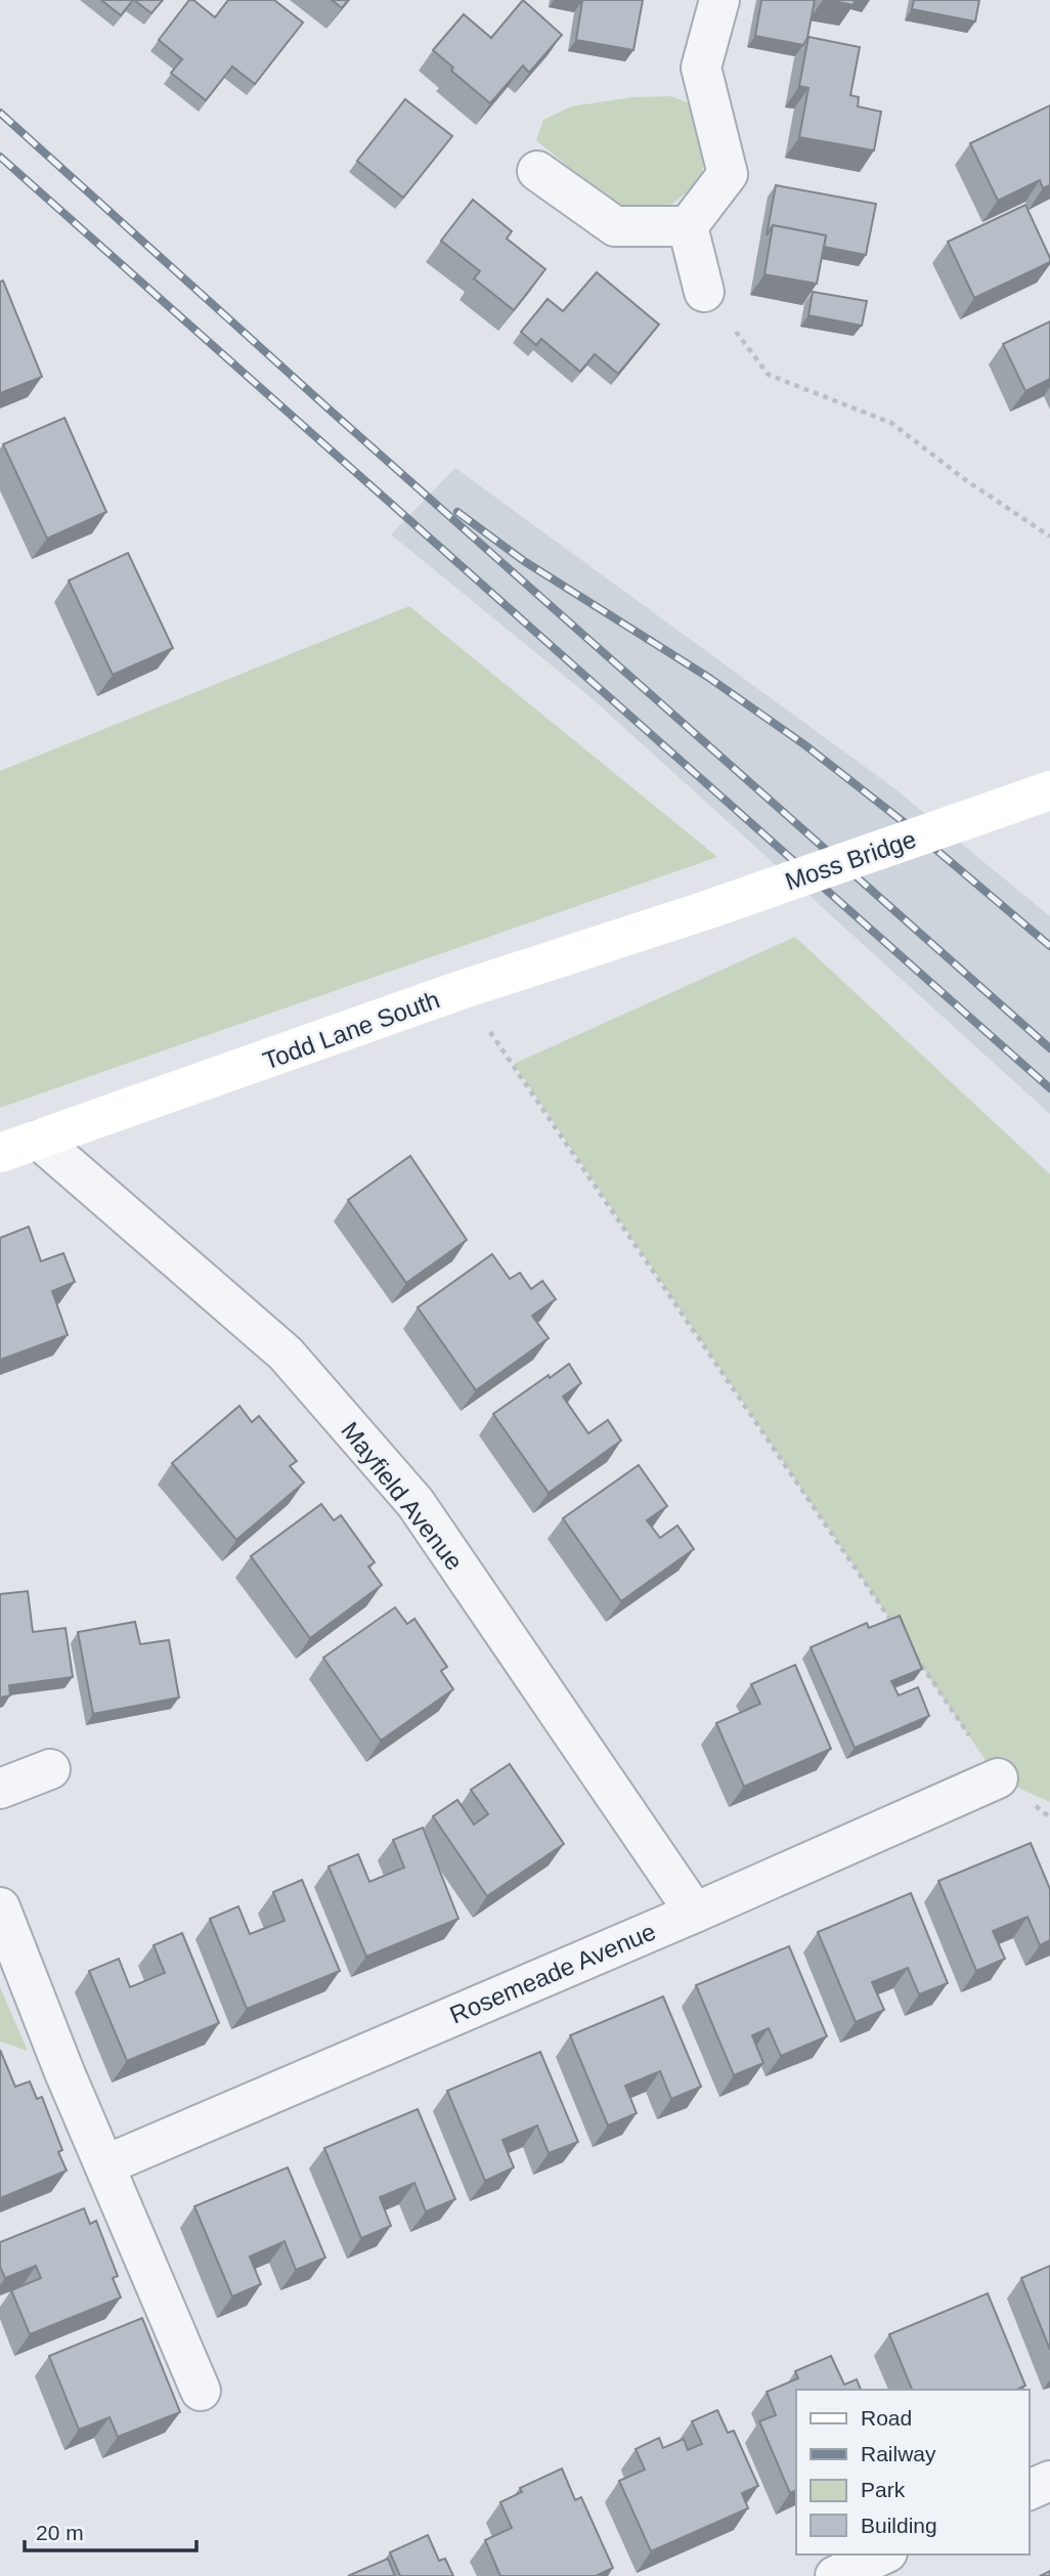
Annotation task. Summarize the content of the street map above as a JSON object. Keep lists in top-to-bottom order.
{
  "streets": {
    "street": [
      "Moss Bridge",
      "Todd Lane South",
      "Mayfield Avenue",
      "Rosemeade Avenue"
    ]
  },
  "crossings": [
    ["Moss Bridge", "Todd Lane South"],
    ["Todd Lane South", "Mayfield Avenue"],
    ["Mayfield Avenue", "Rosemeade Avenue"]
  ],
  "legend": [
    "Road",
    "Railway",
    "Park",
    "Building"
  ],
  "scale_bar": "20 m"
}
